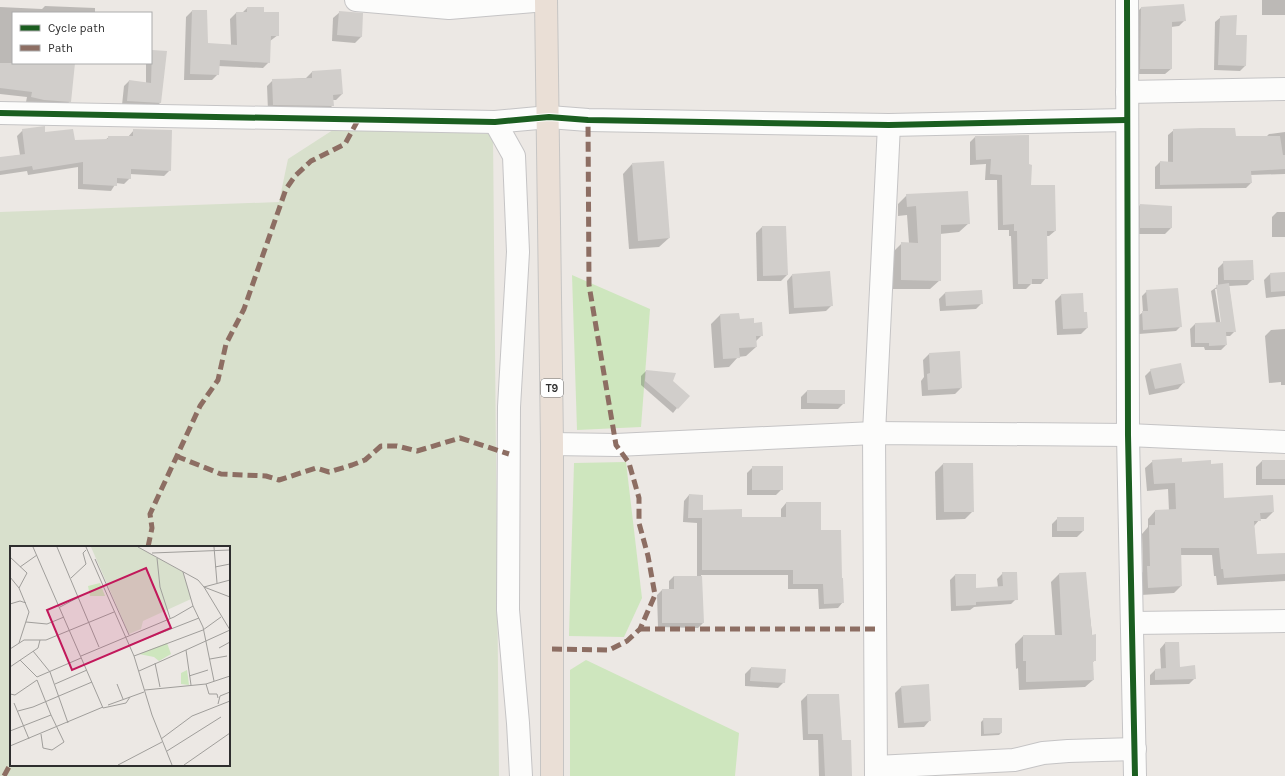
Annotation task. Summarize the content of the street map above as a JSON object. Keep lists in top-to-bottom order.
{
  "streets": {
    "highway": ["T9"]
  },
  "legend": ["Cycle path", "Path"]
}
